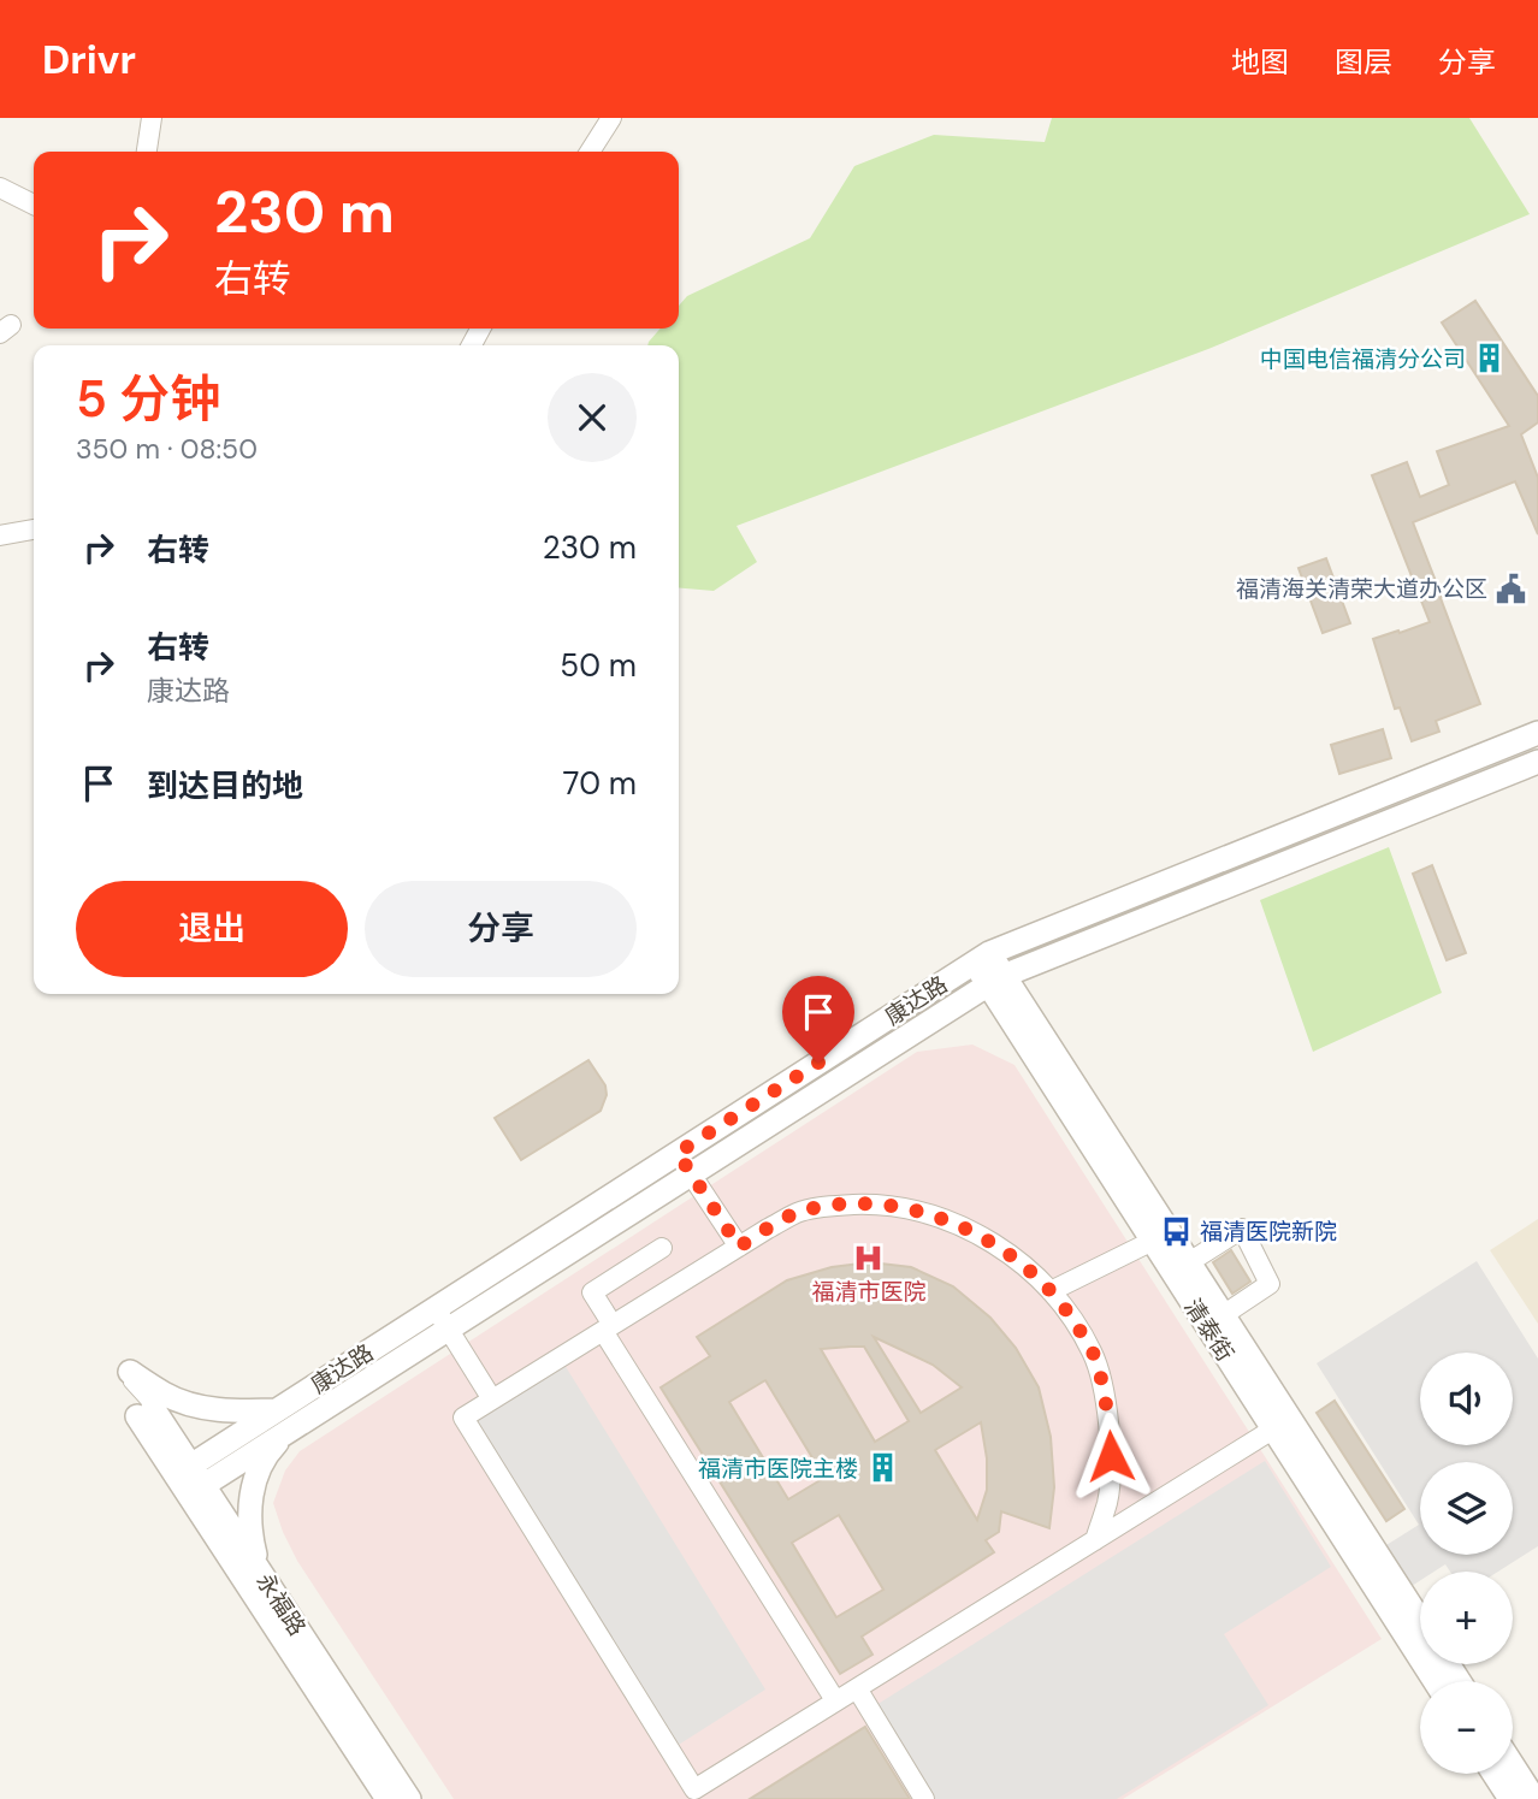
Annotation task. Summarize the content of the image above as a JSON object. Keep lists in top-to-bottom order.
{
  "streets": {
    "street": ["康达路", "清泰街", "永福路"]
  },
  "crossings": [
    ["康达路", "清泰街"],
    ["康达路", "永福路"]
  ],
  "places": {
    "building": ["中国电信福清分公司", "福清市医院主楼"],
    "public building": ["福清海关清荣大道办公区"],
    "bus stop": ["福清医院新院"],
    "hospital": ["福清市医院"]
  },
  "page": {
    "header": "Drivr",
    "nav": ["地图", "图层", "分享"],
    "turn": ["230 m", "右转"],
    "heading": ["5 分钟", "350 m · 08:50"],
    "list": [
      {
        "name": "右转",
        "value": "230 m"
      },
      {
        "name": "右转",
        "note": "康达路",
        "value": "50 m"
      },
      {
        "name": "到达目的地",
        "value": "70 m"
      }
    ],
    "buttons": ["退出", "分享"],
    "map_buttons": ["+", "−"]
  }
}
